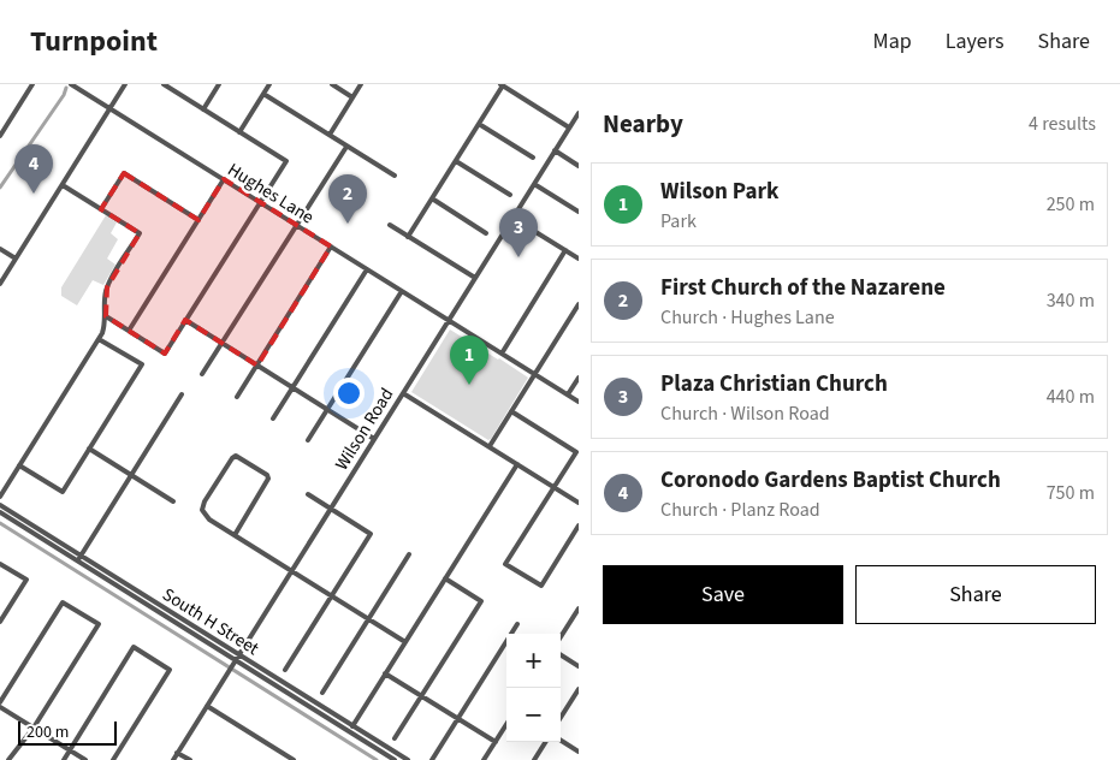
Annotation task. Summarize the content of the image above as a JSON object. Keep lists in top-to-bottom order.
{
  "streets": {
    "street": ["Hughes Lane", "Wilson Road", "South H Street"]
  },
  "crossings": [
    ["Hughes Lane", "Wilson Road"],
    ["Wilson Road", "South H Street"]
  ],
  "scale_bar": "200 m",
  "page": {
    "header": "Turnpoint",
    "nav": ["Map", "Layers", "Share"],
    "heading": ["Nearby", "4 results"],
    "pins": [
      "4",
      "2",
      "3",
      "1"
    ],
    "list": [
      {
        "mark": "1",
        "name": "Wilson Park",
        "note": "Park",
        "value": "250 m"
      },
      {
        "mark": "2",
        "name": "First Church of the Nazarene",
        "note": "Church · Hughes Lane",
        "value": "340 m"
      },
      {
        "mark": "3",
        "name": "Plaza Christian Church",
        "note": "Church · Wilson Road",
        "value": "440 m"
      },
      {
        "mark": "4",
        "name": "Coronodo Gardens Baptist Church",
        "note": "Church · Planz Road",
        "value": "750 m"
      }
    ],
    "buttons": ["Save", "Share"],
    "map_buttons": ["+", "−"],
    "scale": "200 m"
  }
}
